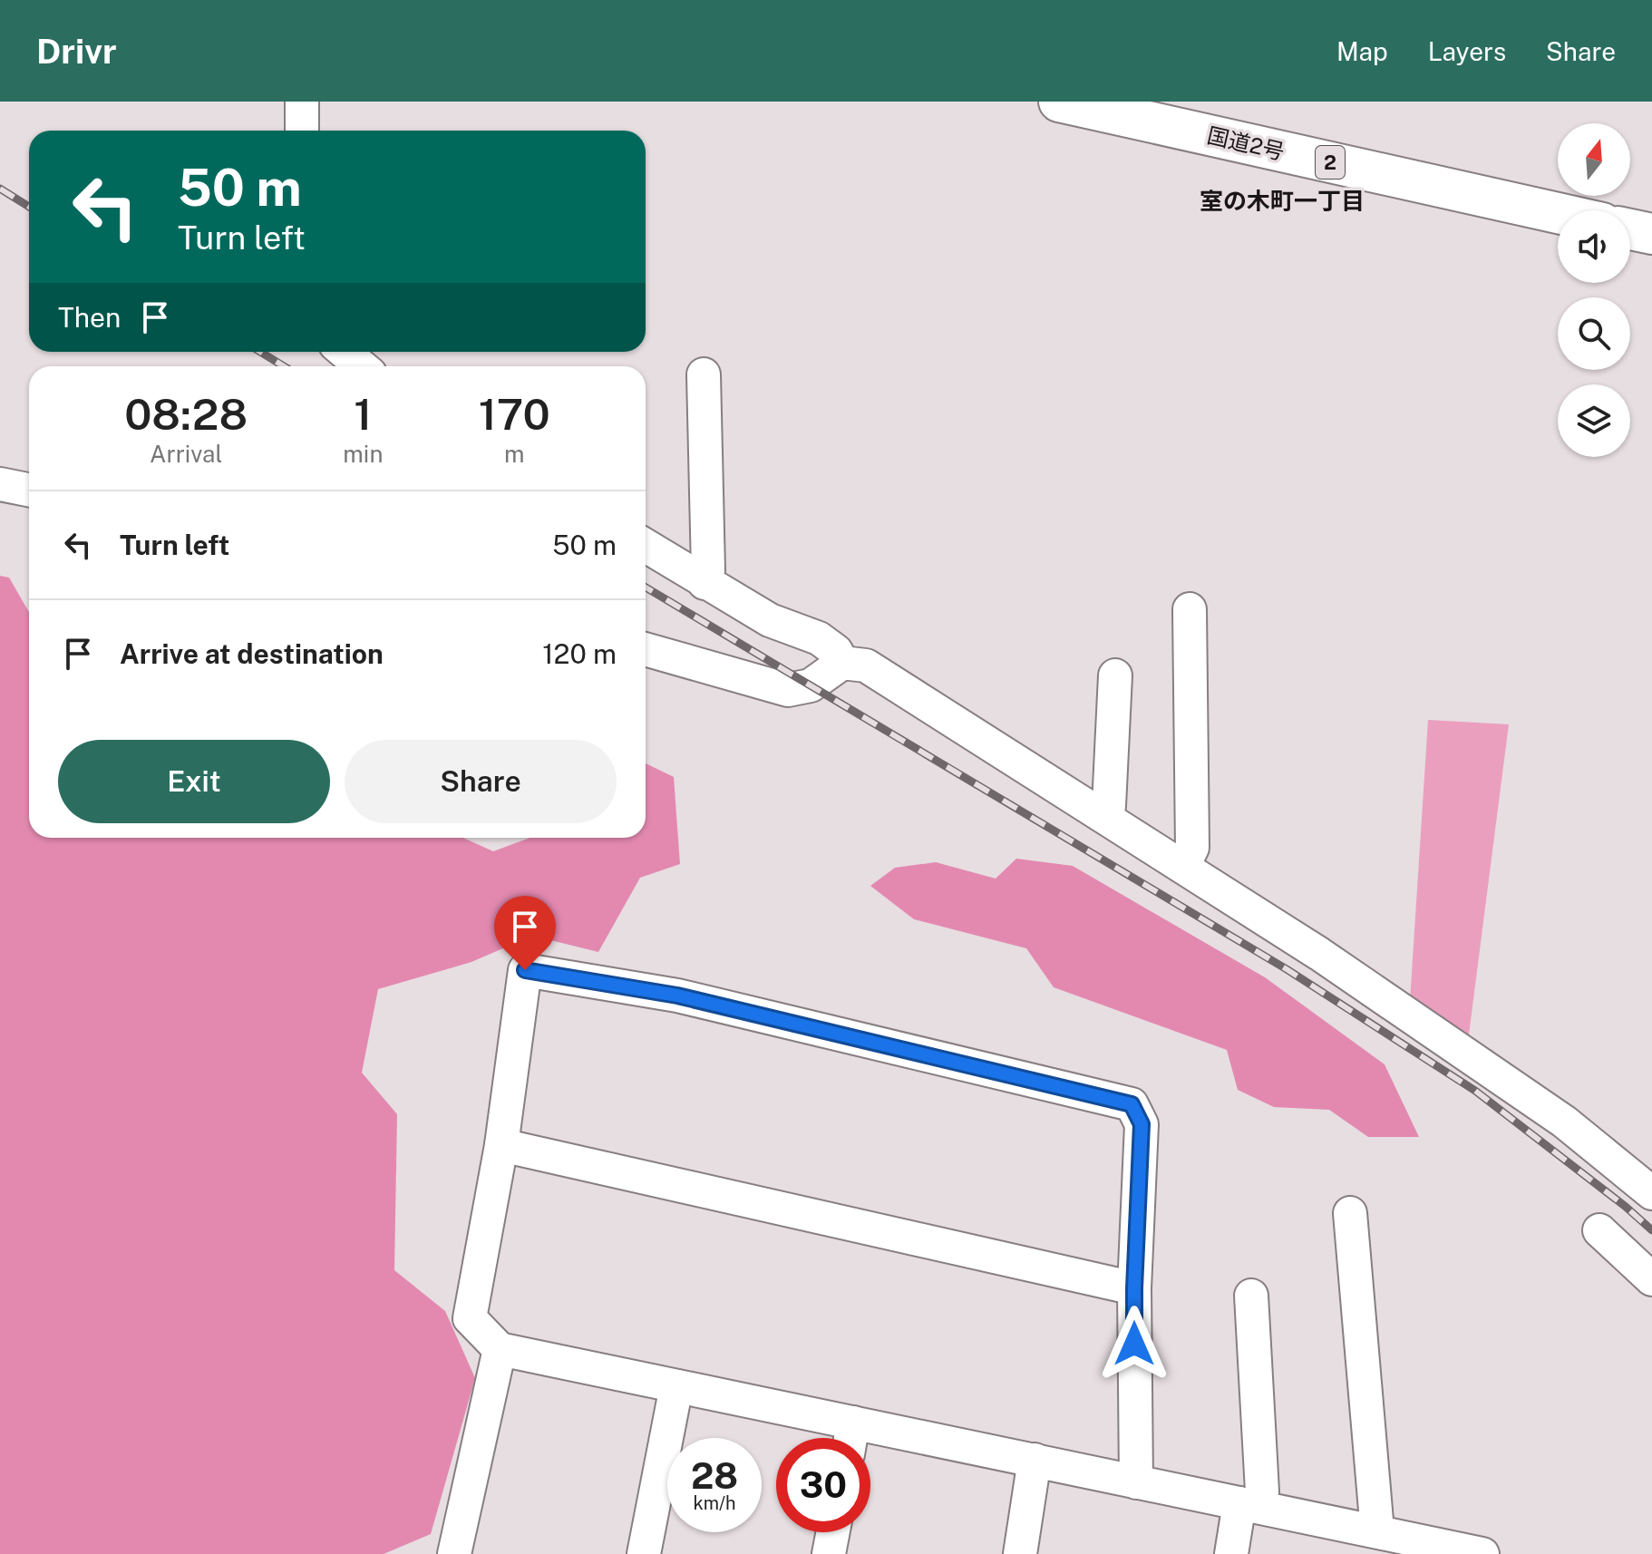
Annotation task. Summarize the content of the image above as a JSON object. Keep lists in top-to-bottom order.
{
  "streets": {
    "highway": ["国道2号", "2"]
  },
  "districts": ["室の木町一丁目"],
  "north": "top",
  "page": {
    "header": "Drivr",
    "nav": ["Map", "Layers", "Share"],
    "turn": ["50 m", "Turn left"],
    "then": "Then",
    "eta": [
      "08:28",
      "Arrival",
      "1",
      "min",
      "170",
      "m"
    ],
    "list": [
      {
        "name": "Turn left",
        "value": "50 m"
      },
      {
        "name": "Arrive at destination",
        "value": "120 m"
      }
    ],
    "buttons": ["Exit", "Share"],
    "speed": "28 km/h",
    "limit": "30"
  }
}
